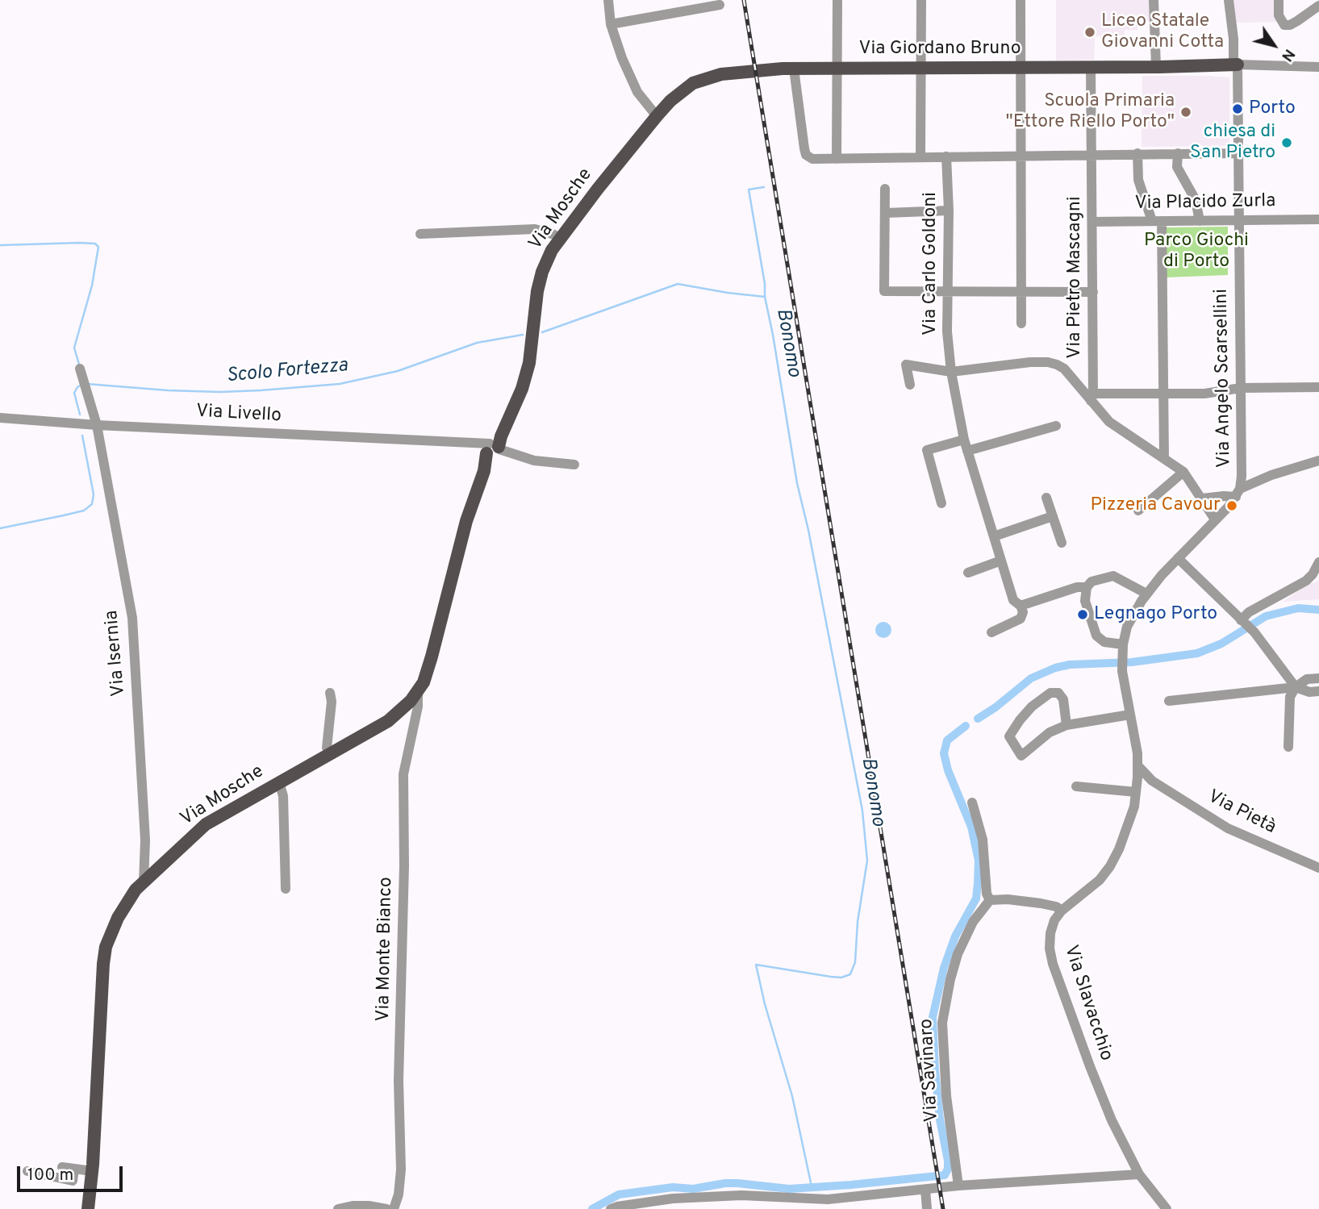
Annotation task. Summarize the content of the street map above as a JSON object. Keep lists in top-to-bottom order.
{
  "streets": {
    "main road": ["Via Giordano Bruno", "Via Mosche"],
    "street": [
      "Via Placido Zurla",
      "Via Carlo Goldoni",
      "Via Pietro Mascagni",
      "Via Angelo Scarsellini",
      "Via Livello",
      "Via Isernia",
      "Via Pietà",
      "Via Monte Bianco",
      "Via Slavacchio",
      "Via Savinaro"
    ]
  },
  "crossings": [
    ["Via Giordano Bruno", "Via Mosche"],
    ["Via Giordano Bruno", "Via Pietro Mascagni"],
    ["Via Giordano Bruno", "Via Angelo Scarsellini"],
    ["Via Placido Zurla", "Via Pietro Mascagni"],
    ["Via Placido Zurla", "Via Angelo Scarsellini"],
    ["Via Mosche", "Via Livello"],
    ["Via Mosche", "Via Isernia"],
    ["Via Mosche", "Via Monte Bianco"],
    ["Via Angelo Scarsellini", "Via Slavacchio"],
    ["Via Livello", "Via Isernia"],
    ["Via Pietà", "Via Slavacchio"]
  ],
  "water": ["Bonomo", "Scolo Fortezza"],
  "parks": ["Parco Giochi di Porto"],
  "places": [
    "Liceo Statale Giovanni Cotta",
    "Porto",
    "Scuola Primaria \"Ettore Riello Porto\"",
    "chiesa di San Pietro",
    "Pizzeria Cavour",
    "Legnago Porto"
  ],
  "scale_bar": "100 m",
  "north": "bottom right"
}
